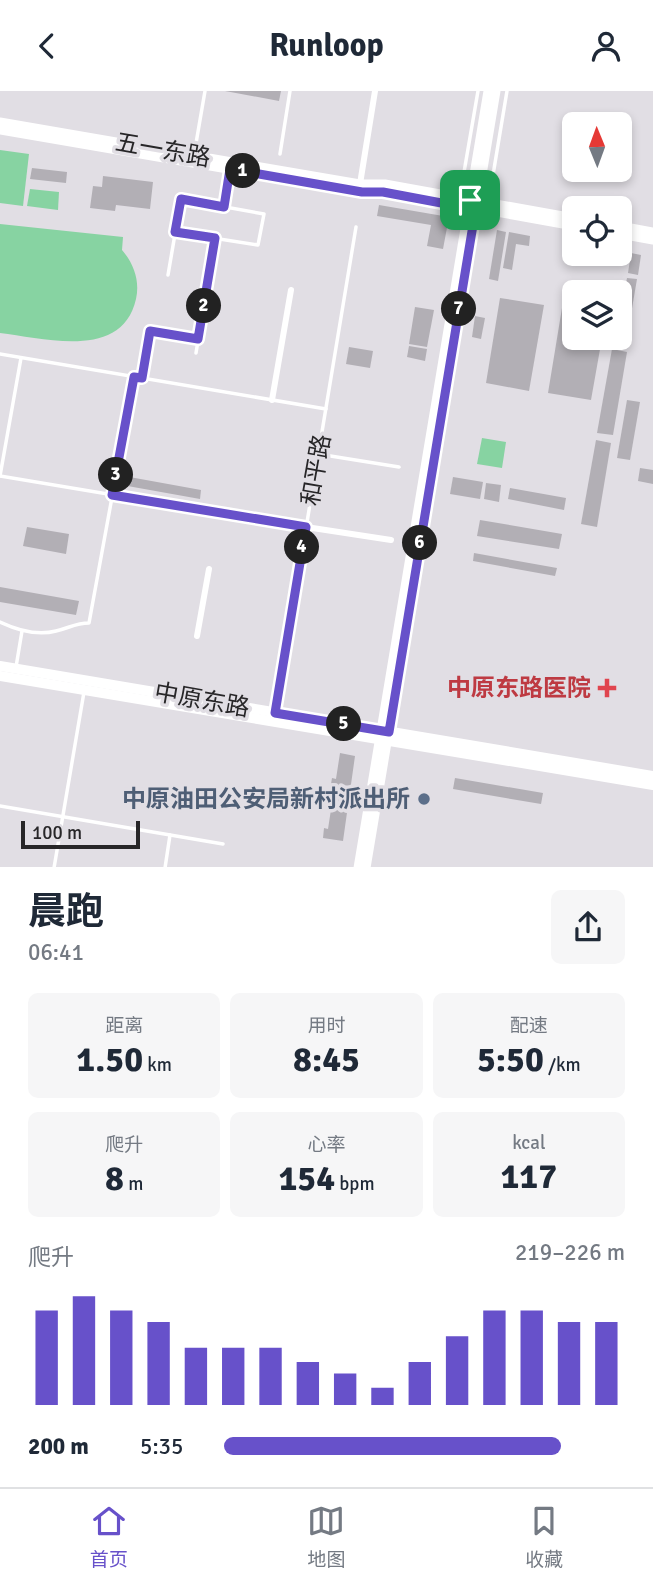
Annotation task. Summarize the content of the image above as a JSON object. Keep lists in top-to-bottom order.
{
  "streets": {
    "main road": ["中原东路"],
    "street": ["五一东路"],
    "lane": ["和平路"]
  },
  "crossings": [
    ["和平路", "中原东路"]
  ],
  "places": {
    "health": ["中原东路医院"],
    "other": ["中原油田公安局新村派出所"]
  },
  "scale_bar": "100 m",
  "north": "top",
  "page": {
    "header": "Runloop",
    "pins": [
      "1",
      "2",
      "7",
      "3",
      "6",
      "4",
      "5"
    ],
    "scale": "100 m",
    "heading": ["晨跑", "06:41"],
    "stats": [
      ["距离", "1.50 km"],
      ["用时", "8:45"],
      ["配速", "5:50 /km"],
      ["爬升", "8 m"],
      ["心率", "154 bpm"],
      ["kcal", "117"]
    ],
    "chart": ["爬升", "219–226 m"],
    "list": [
      {
        "name": "200 m",
        "note": "5:35"
      }
    ],
    "tabs": ["首页", "地图", "收藏"]
  }
}
